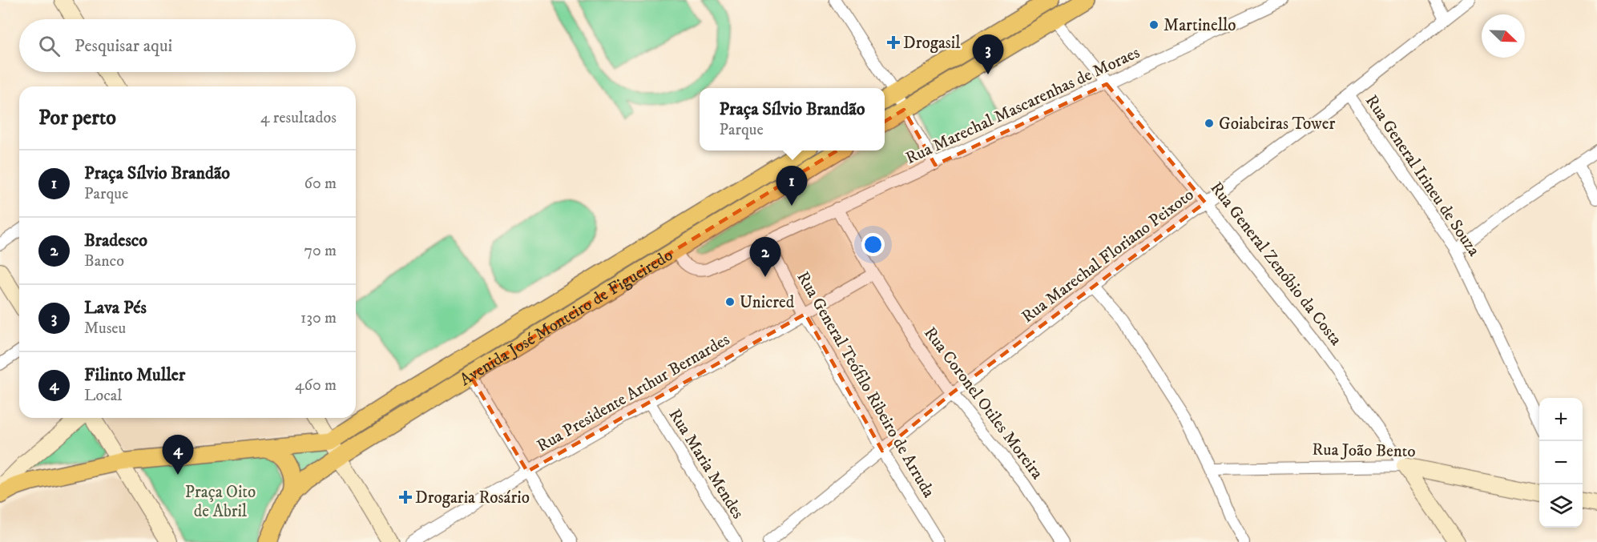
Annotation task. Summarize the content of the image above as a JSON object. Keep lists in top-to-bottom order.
{
  "streets": {
    "main road": ["Avenida José Monteiro de Figueiredo"],
    "street": [
      "Rua Marechal Mascarenhas de Moraes",
      "Rua General Irineu de Souza",
      "Rua Marechal Floriano Peixoto",
      "Rua General Zenóbio da Costa",
      "Rua General Teófilo Ribeiro de Arruda",
      "Rua Presidente Arthur Bernardes",
      "Rua Coronel Otiles Moreira",
      "Rua João Bento",
      "Rua Maria Mendes"
    ]
  },
  "crossings": [
    ["Rua Marechal Mascarenhas de Moraes", "Rua General Zenóbio da Costa"],
    ["Rua Marechal Mascarenhas de Moraes", "Avenida José Monteiro de Figueiredo"],
    ["Rua Marechal Mascarenhas de Moraes", "Rua General Teófilo Ribeiro de Arruda"],
    ["Rua Marechal Mascarenhas de Moraes", "Rua Coronel Otiles Moreira"],
    ["Rua General Irineu de Souza", "Rua Marechal Floriano Peixoto"],
    ["Rua Marechal Floriano Peixoto", "Rua General Zenóbio da Costa"],
    ["Rua Marechal Floriano Peixoto", "Rua General Teófilo Ribeiro de Arruda"],
    ["Rua Marechal Floriano Peixoto", "Rua Coronel Otiles Moreira"],
    ["Rua General Zenóbio da Costa", "Rua João Bento"],
    ["Rua General Teófilo Ribeiro de Arruda", "Rua Presidente Arthur Bernardes"],
    ["Rua Presidente Arthur Bernardes", "Rua Coronel Otiles Moreira"],
    ["Rua Presidente Arthur Bernardes", "Rua Maria Mendes"]
  ],
  "parks": ["Praça Oito de Abril"],
  "places": {
    "other": ["Martinello", "Goiabeiras Tower", "Unicred"],
    "health": ["Drogasil", "Drogaria Rosário"]
  },
  "north": "bottom right",
  "page": {
    "search": "Pesquisar aqui",
    "pins": [
      "3",
      "1",
      "2",
      "4"
    ],
    "heading": ["Por perto", "4 resultados"],
    "popup": ["Praça Sílvio Brandão", "Parque"],
    "list": [
      {
        "mark": "1",
        "name": "Praça Sílvio Brandão",
        "note": "Parque",
        "value": "60 m"
      },
      {
        "mark": "2",
        "name": "Bradesco",
        "note": "Banco",
        "value": "70 m"
      },
      {
        "mark": "3",
        "name": "Lava Pés",
        "note": "Museu",
        "value": "130 m"
      },
      {
        "mark": "4",
        "name": "Filinto Muller",
        "note": "Local",
        "value": "460 m"
      }
    ],
    "map_buttons": ["+", "−"]
  }
}
